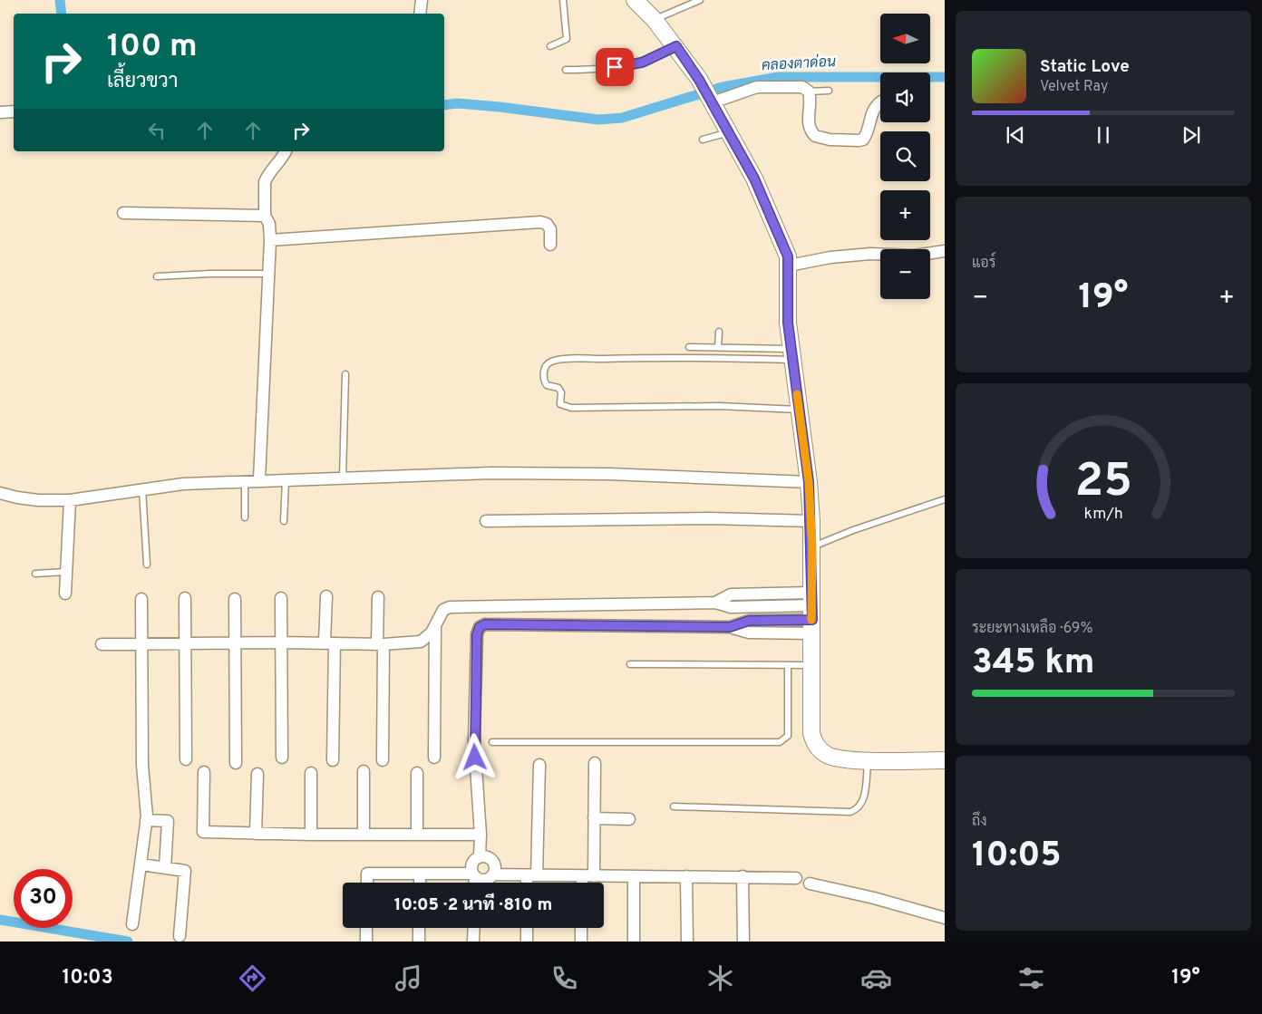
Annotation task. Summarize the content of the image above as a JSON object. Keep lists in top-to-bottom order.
{
  "water": ["คลองตาด่อน"],
  "north": "left",
  "page": {
    "map_buttons": ["+", "−"],
    "turn": ["100 m", "เลี้ยวขวา"],
    "song": ["Static Love", "Velvet Ray"],
    "tile": [
      "แอร์",
      ["ระยะทางเหลือ · 69%", "345 km"],
      ["ถึง", "10:05"]
    ],
    "heat": ["−", "19°", "+"],
    "limit": "30",
    "trip": "10:05 · 2 นาที · 810 m",
    "tabs": ["10:03", "19°"],
    "gauge": ["25", "km/h"]
  }
}
